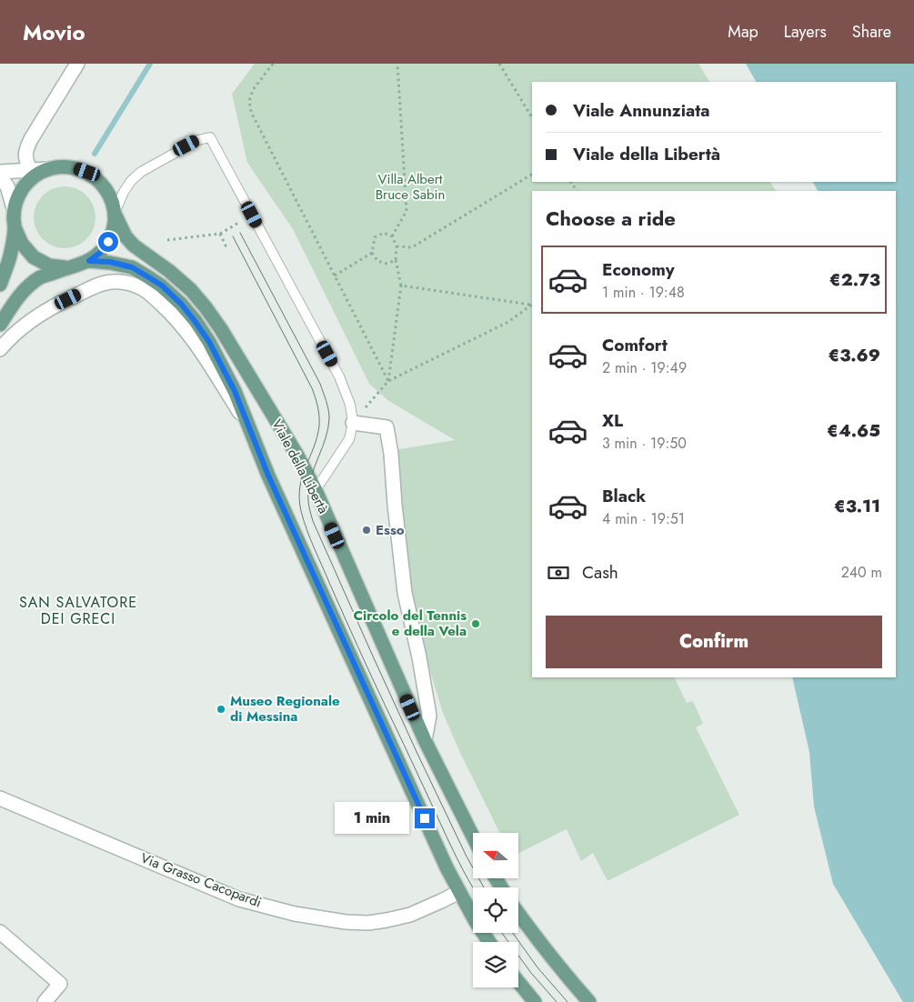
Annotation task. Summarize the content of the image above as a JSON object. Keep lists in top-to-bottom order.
{
  "streets": {
    "main road": ["Viale della Libertà"],
    "street": ["Via Grasso Cacopardi"]
  },
  "crossings": [
    ["Viale della Libertà", "Via Grasso Cacopardi"]
  ],
  "districts": ["SAN SALVATORE DEI GRECI"],
  "parks": ["Villa Albert Bruce Sabin"],
  "places": ["Esso", "Circolo del Tennis e della Vela", "Museo Regionale di Messina"],
  "north": "left",
  "page": {
    "header": "Movio",
    "nav": ["Map", "Layers", "Share"],
    "banner": ["Viale Annunziata", "Viale della Libertà"],
    "heading": "Choose a ride",
    "list": [
      {
        "name": "Economy",
        "note": "1 min · 19:48",
        "value": "€2.73"
      },
      {
        "name": "Comfort",
        "note": "2 min · 19:49",
        "value": "€3.69"
      },
      {
        "name": "XL",
        "note": "3 min · 19:50",
        "value": "€4.65"
      },
      {
        "name": "Black",
        "note": "4 min · 19:51",
        "value": "€3.11"
      }
    ],
    "pay": ["Cash", "240 m"],
    "buttons": "Confirm",
    "bubble": "1 min"
  }
}
